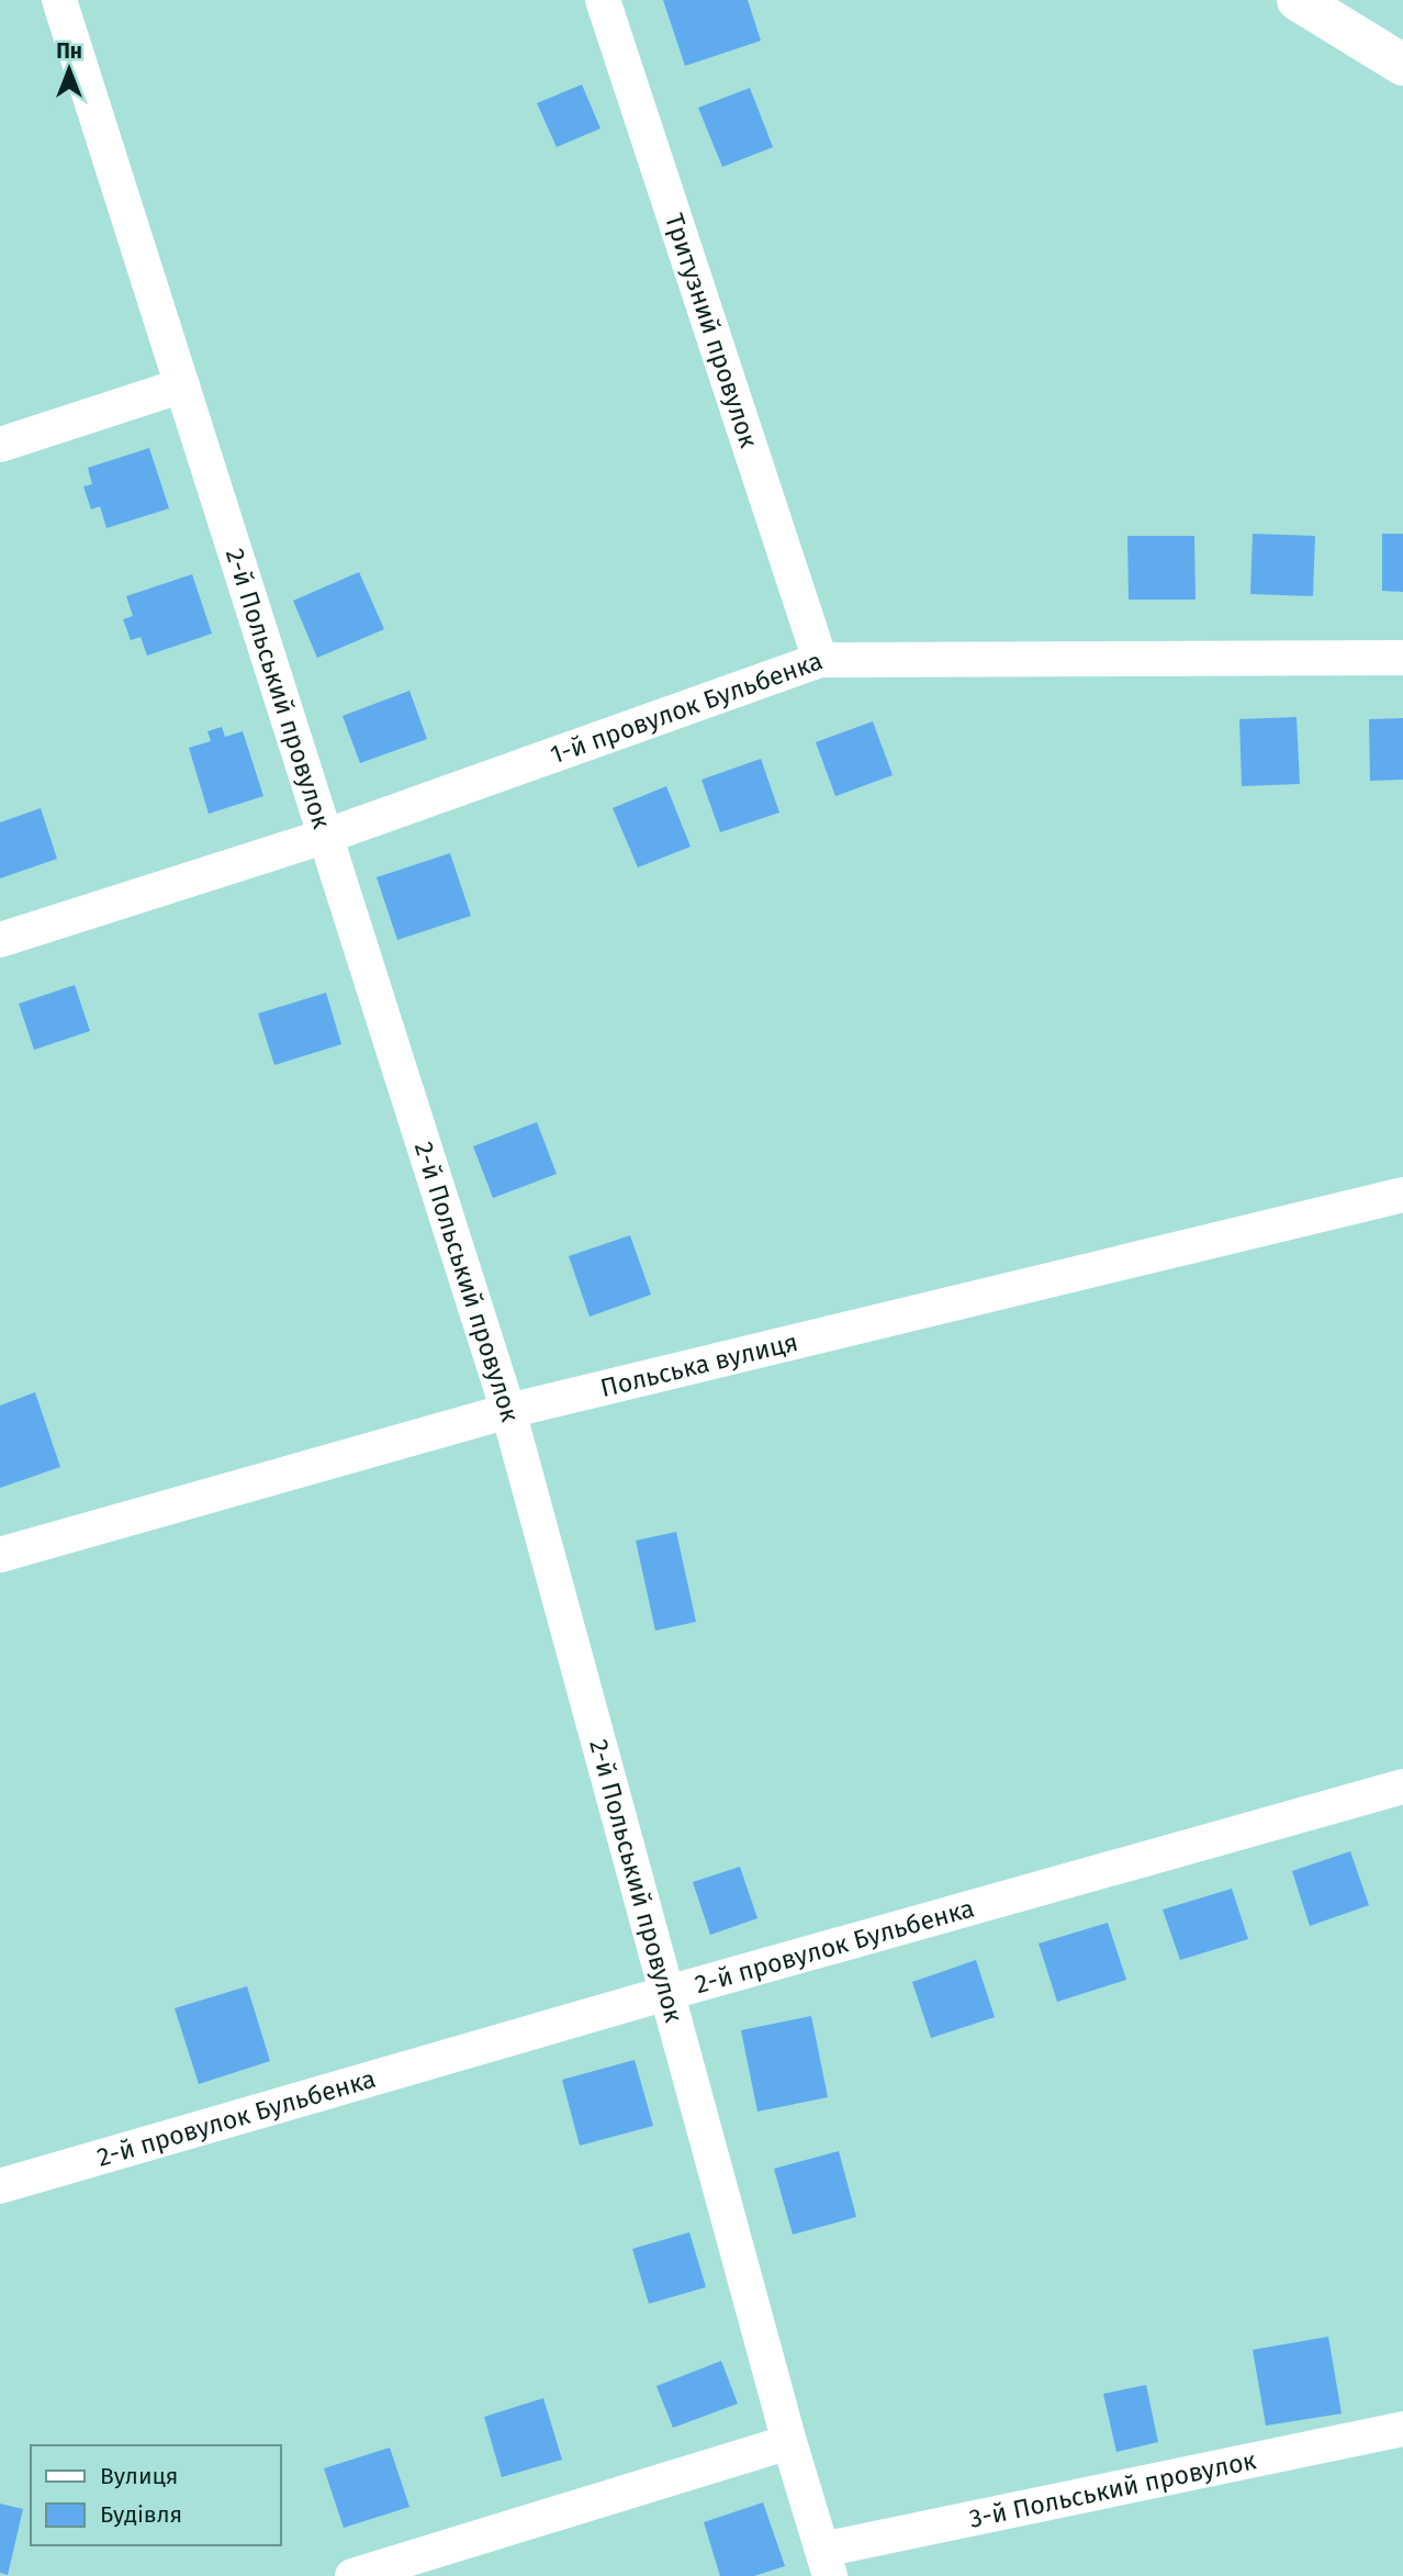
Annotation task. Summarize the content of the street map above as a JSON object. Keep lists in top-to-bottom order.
{
  "streets": {
    "street": [
      "Тритузний провулок",
      "2-й Польський провулок",
      "1-й провулок Бульбенка",
      "Польська вулиця",
      "2-й провулок Бульбенка",
      "3-й Польський провулок"
    ]
  },
  "crossings": [
    ["Тритузний провулок", "1-й провулок Бульбенка"],
    ["2-й Польський провулок", "1-й провулок Бульбенка"],
    ["2-й Польський провулок", "Польська вулиця"],
    ["2-й Польський провулок", "2-й провулок Бульбенка"],
    ["2-й Польський провулок", "3-й Польський провулок"]
  ],
  "legend": ["Вулиця", "Будівля"],
  "north": "top"
}
